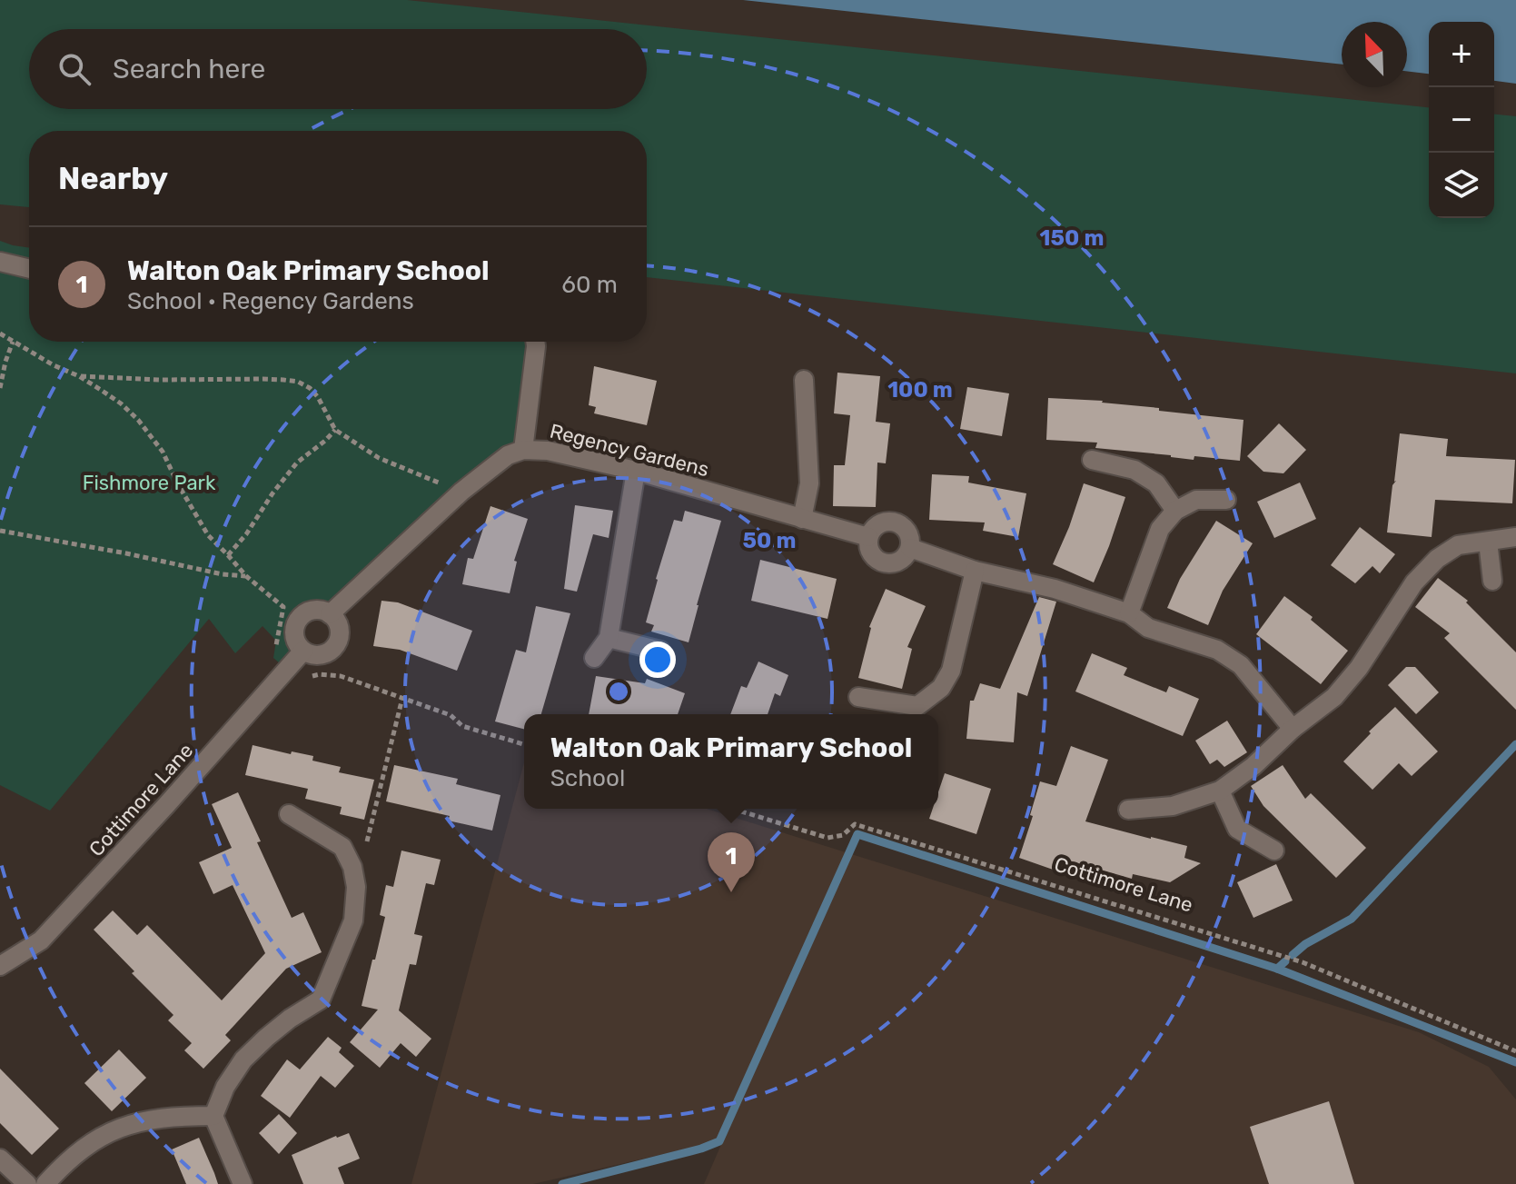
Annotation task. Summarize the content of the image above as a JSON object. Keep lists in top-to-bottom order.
{
  "streets": {
    "street": ["Regency Gardens", "Cottimore Lane"]
  },
  "crossings": [
    ["Regency Gardens", "Cottimore Lane"]
  ],
  "parks": ["Fishmore Park"],
  "north": "top left",
  "page": {
    "map_buttons": ["+", "−"],
    "search": "Search here",
    "heading": "Nearby",
    "list": [
      {
        "mark": "1",
        "name": "Walton Oak Primary School",
        "note": "School · Regency Gardens",
        "value": "60 m"
      }
    ],
    "popup": ["Walton Oak Primary School", "School"],
    "pins": "1"
  },
  "rings": ["150 m", "100 m", "50 m"]
}
